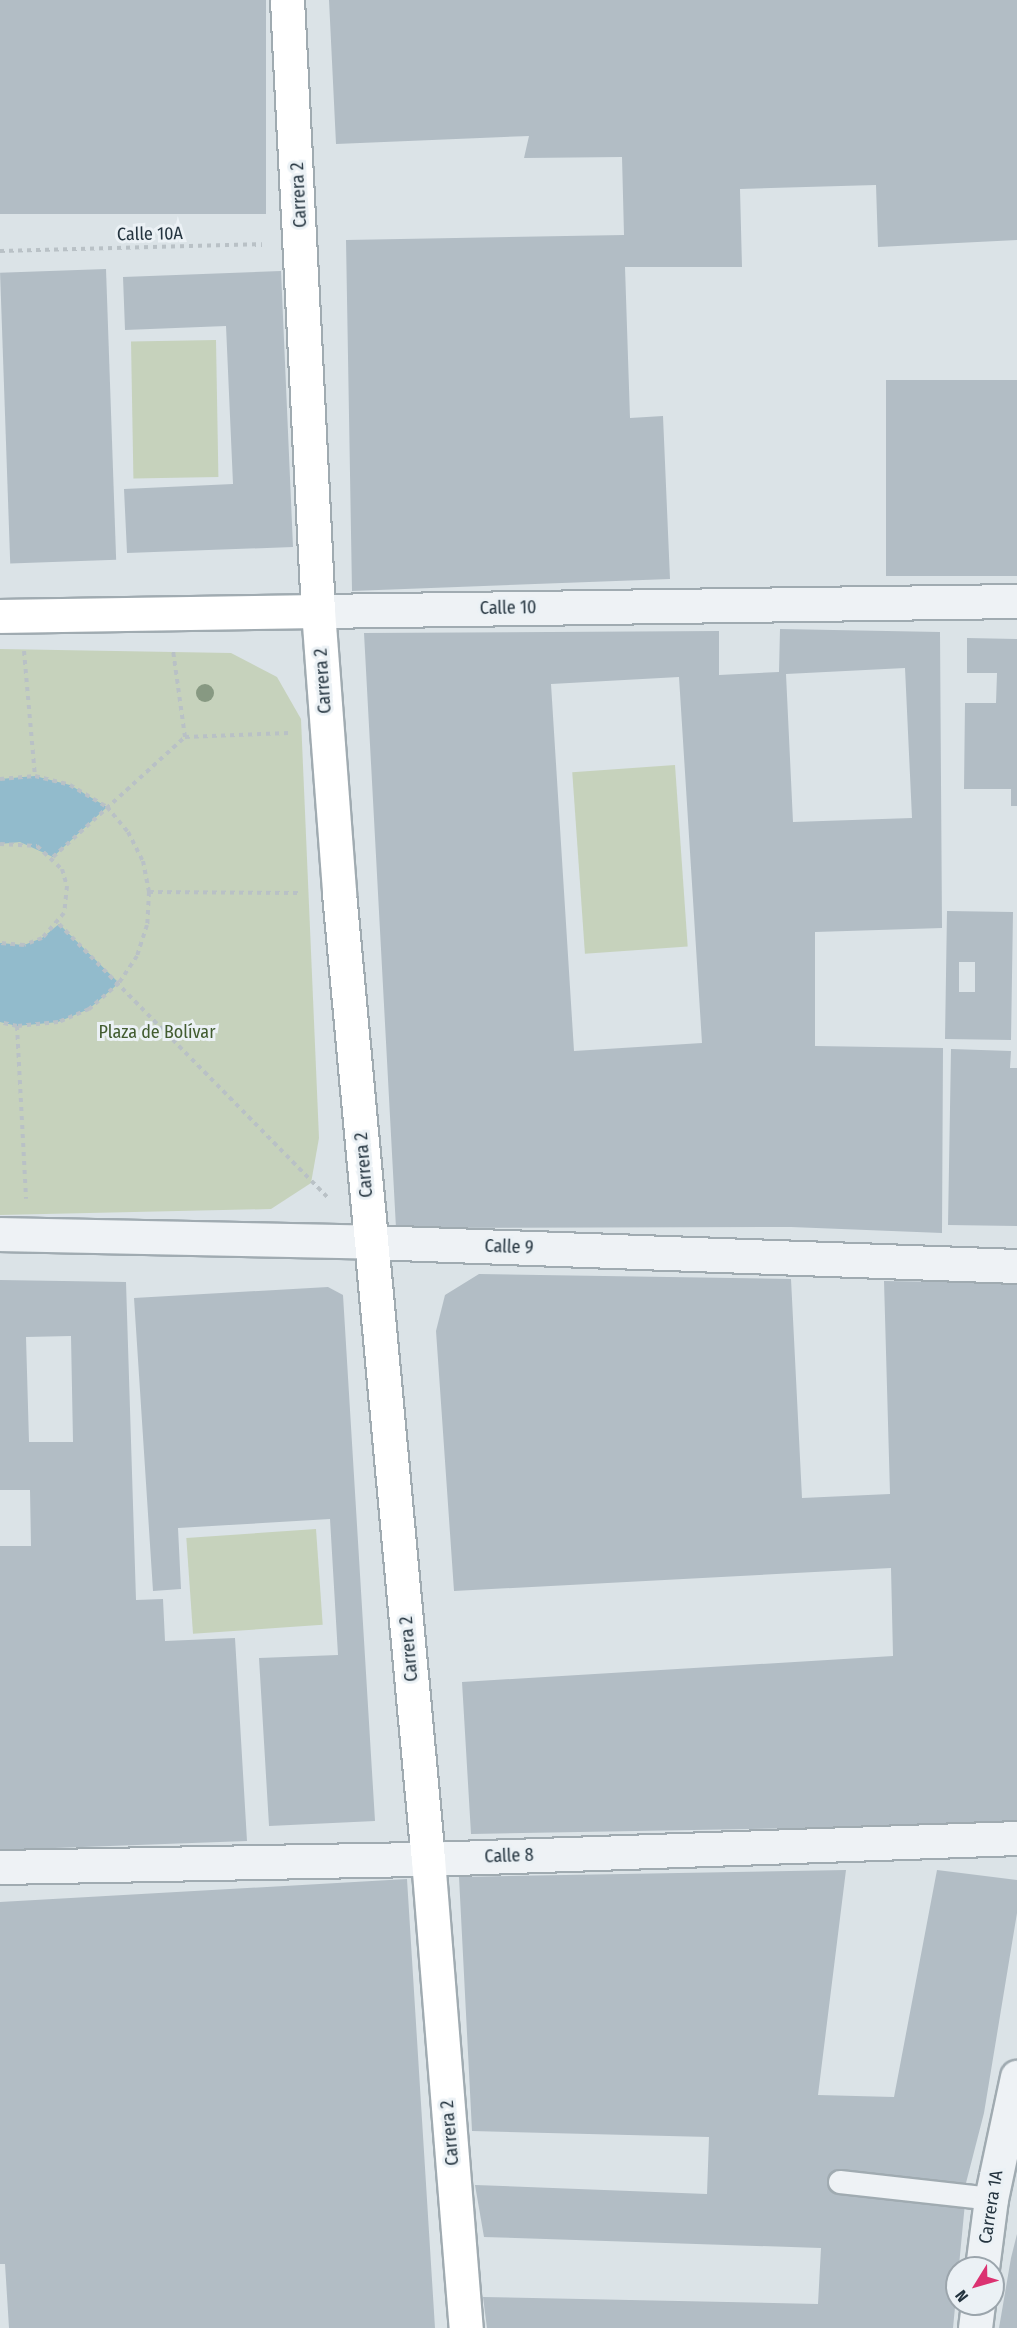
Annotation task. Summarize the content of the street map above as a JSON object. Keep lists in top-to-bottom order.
{
  "streets": {
    "main road": ["Carrera 2", "Calle 10"],
    "street": ["Calle 9", "Calle 8", "Carrera 1A"],
    "path": ["Calle 10A"]
  },
  "crossings": [
    ["Carrera 2", "Calle 10A"],
    ["Carrera 2", "Calle 10"],
    ["Carrera 2", "Calle 9"],
    ["Carrera 2", "Calle 8"]
  ],
  "parks": ["Plaza de Bolívar"],
  "north": "bottom left"
}
